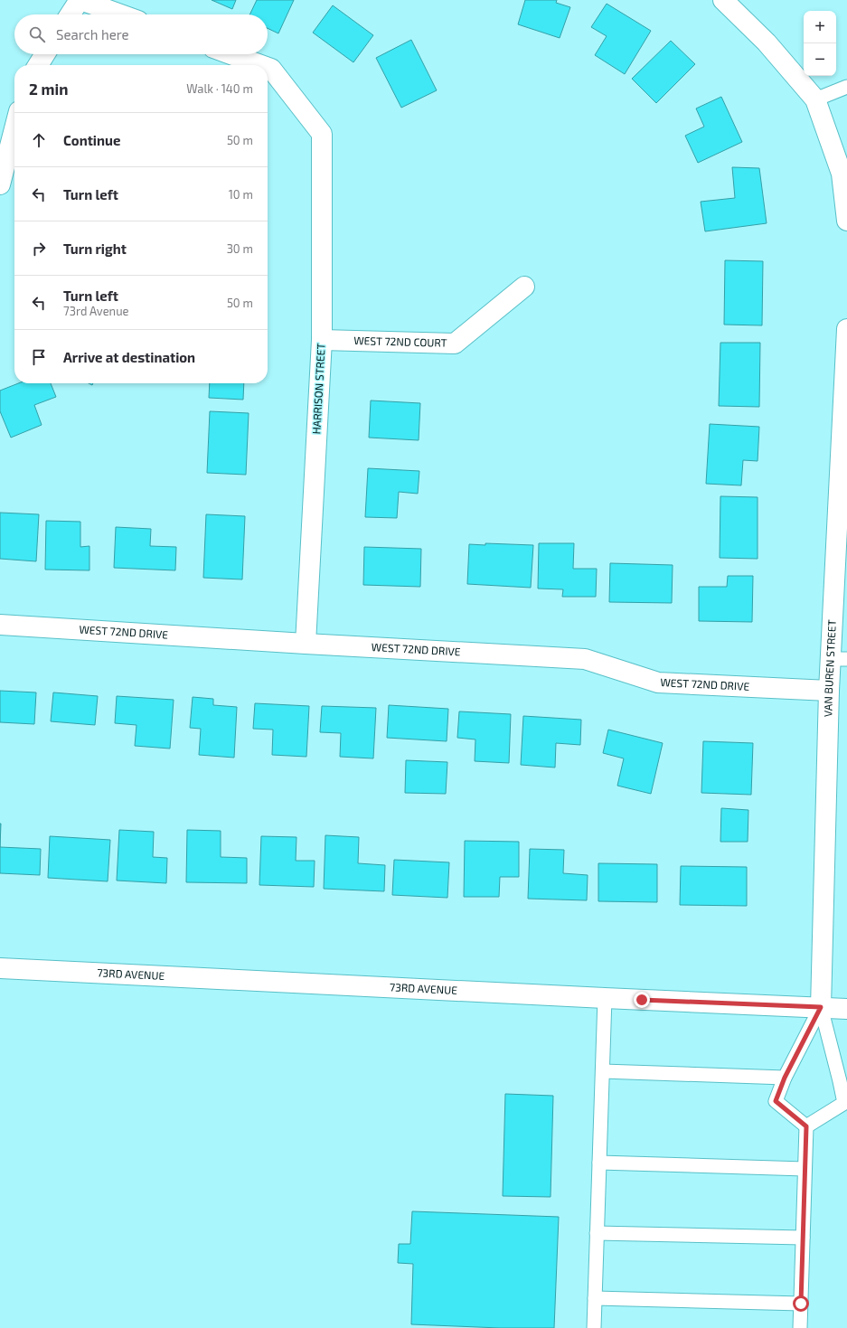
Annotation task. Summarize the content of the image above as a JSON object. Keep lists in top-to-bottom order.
{
  "streets": {
    "street": [
      "WEST 72ND COURT",
      "HARRISON STREET",
      "WEST 72ND DRIVE",
      "VAN BUREN STREET",
      "73RD AVENUE"
    ]
  },
  "crossings": [
    ["WEST 72ND COURT", "HARRISON STREET"],
    ["HARRISON STREET", "WEST 72ND DRIVE"],
    ["WEST 72ND DRIVE", "VAN BUREN STREET"],
    ["VAN BUREN STREET", "73RD AVENUE"]
  ],
  "page": {
    "map_buttons": ["+", "−"],
    "search": "Search here",
    "heading": ["2 min", "Walk · 140 m"],
    "list": [
      ["Continue", "50 m"],
      ["Turn left", "10 m"],
      ["Turn right", "30 m"],
      ["Turn left", "73rd Avenue", "50 m"],
      "Arrive at destination"
    ]
  }
}
